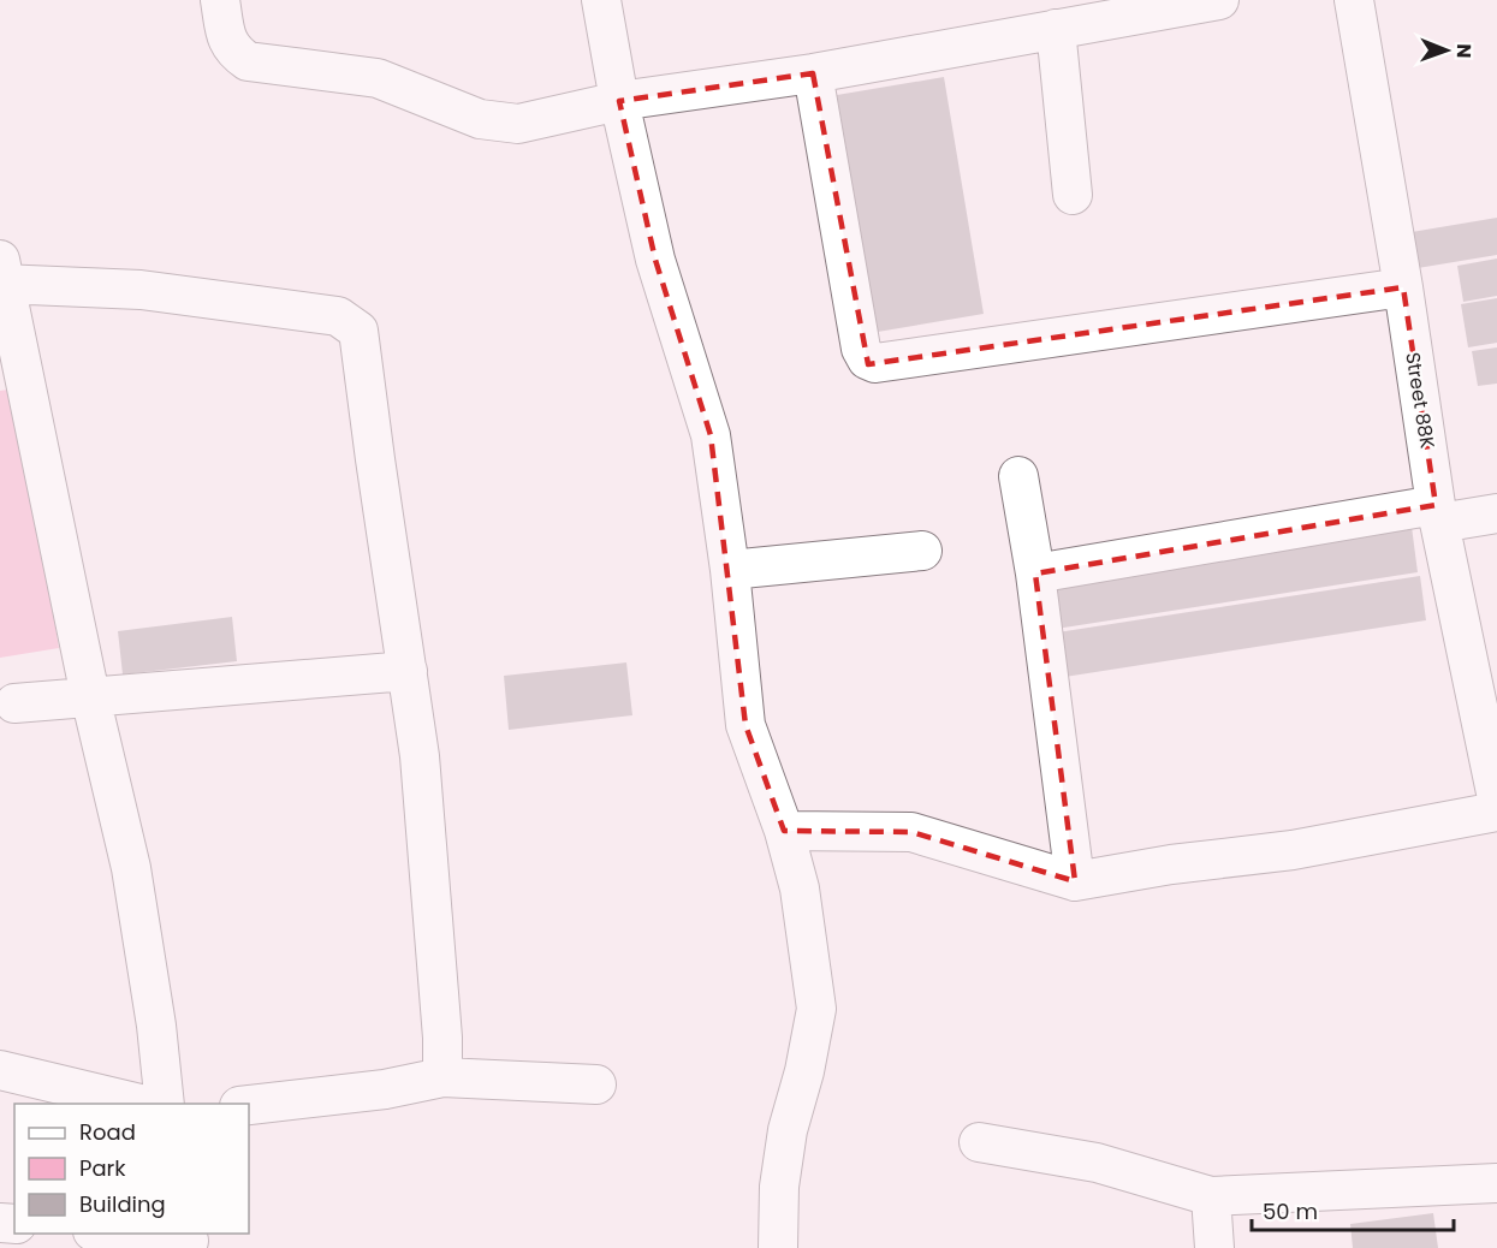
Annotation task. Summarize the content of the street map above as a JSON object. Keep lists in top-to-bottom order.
{
  "streets": {
    "street": ["Street 88K"]
  },
  "legend": ["Road", "Park", "Building"],
  "scale_bar": "50 m",
  "north": "right"
}
